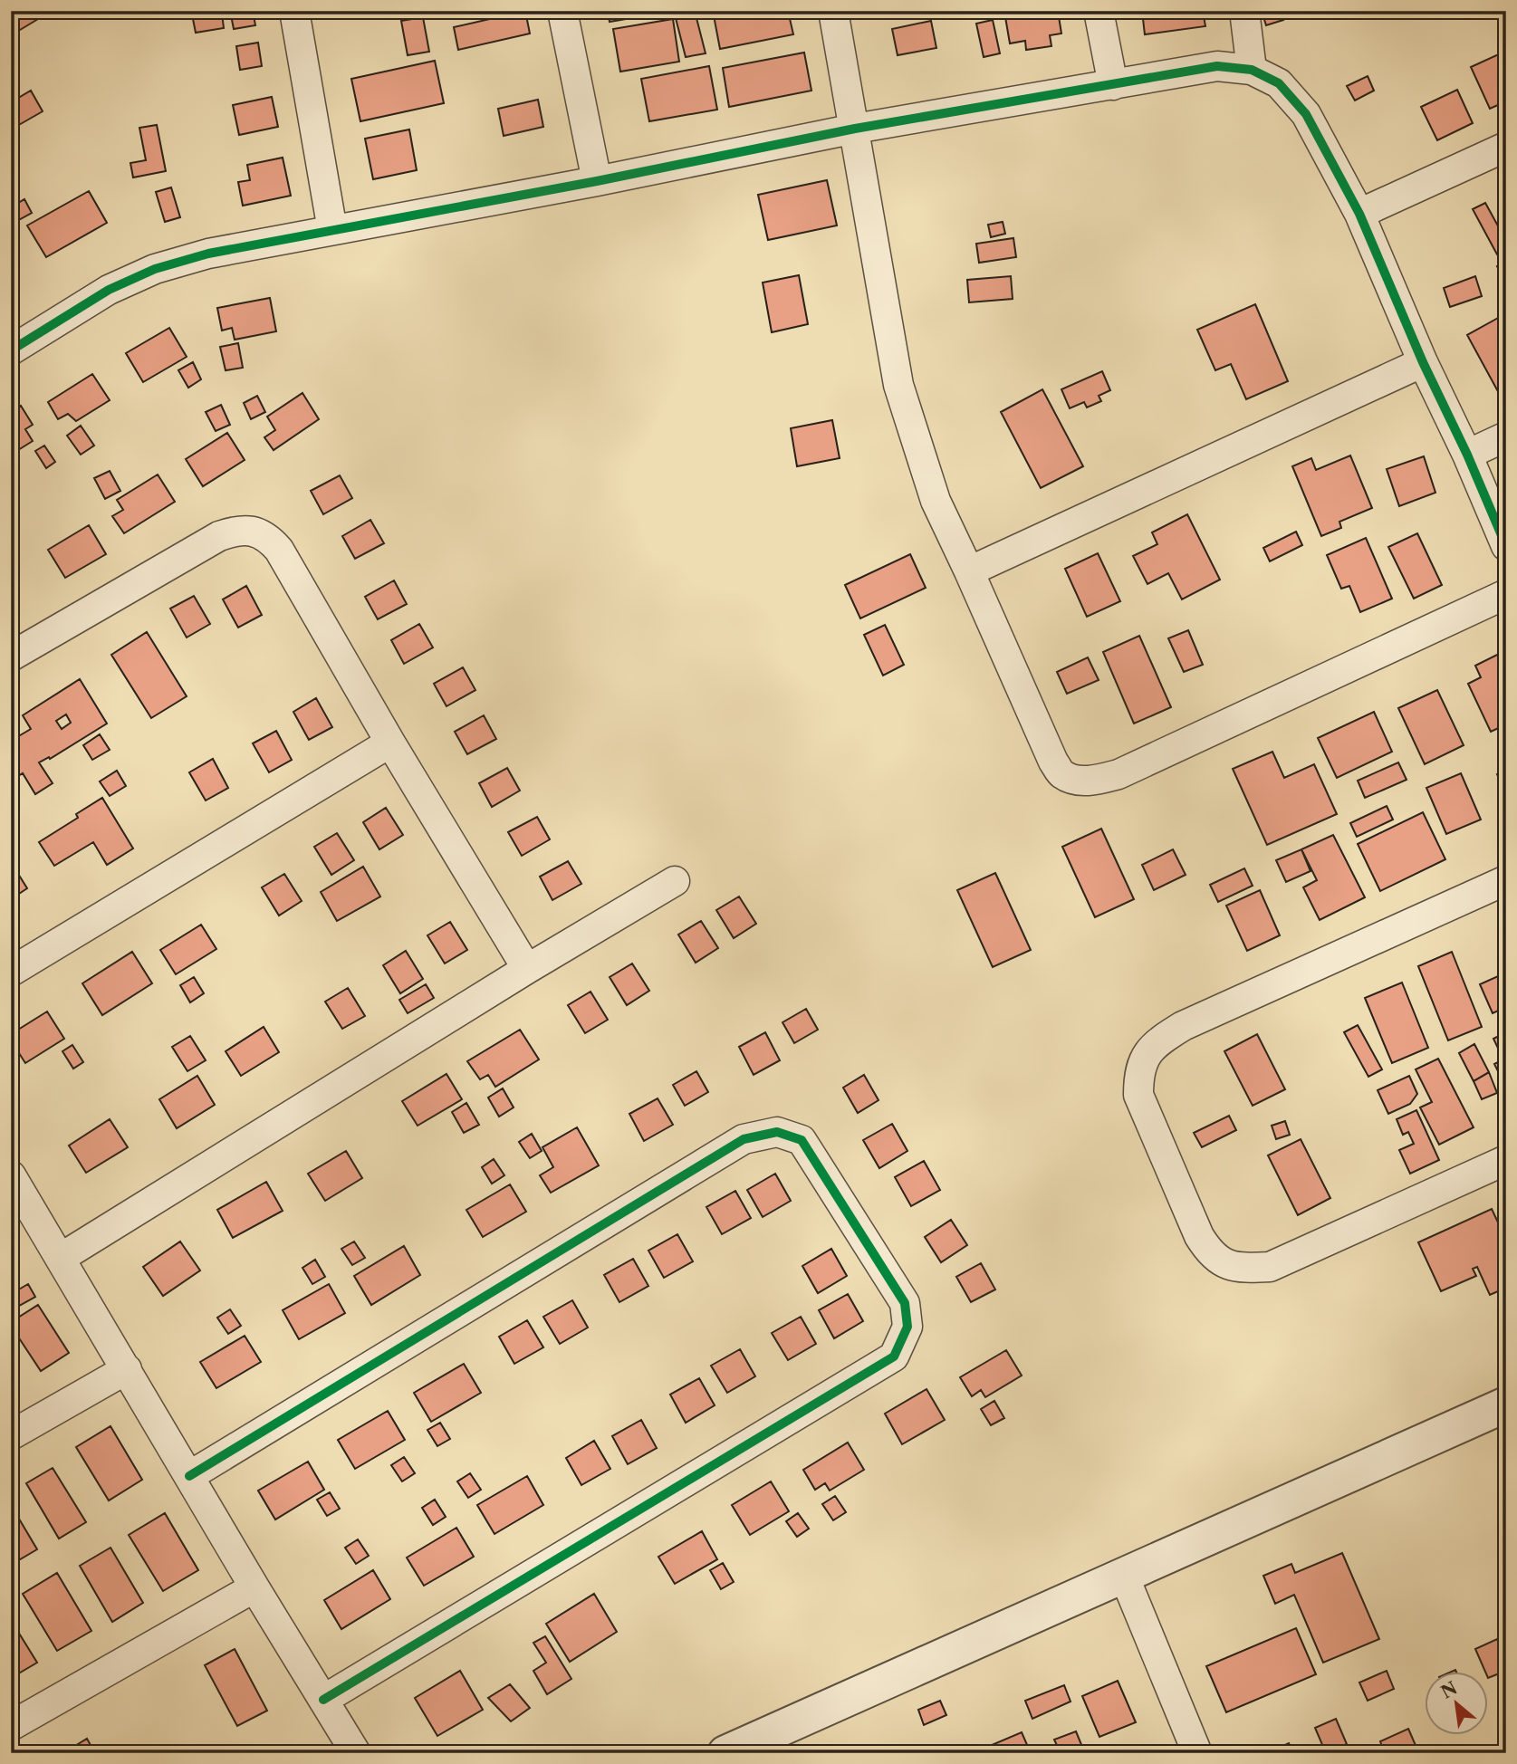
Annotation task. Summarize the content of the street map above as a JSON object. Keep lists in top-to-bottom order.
{
  "north": "top left"
}
